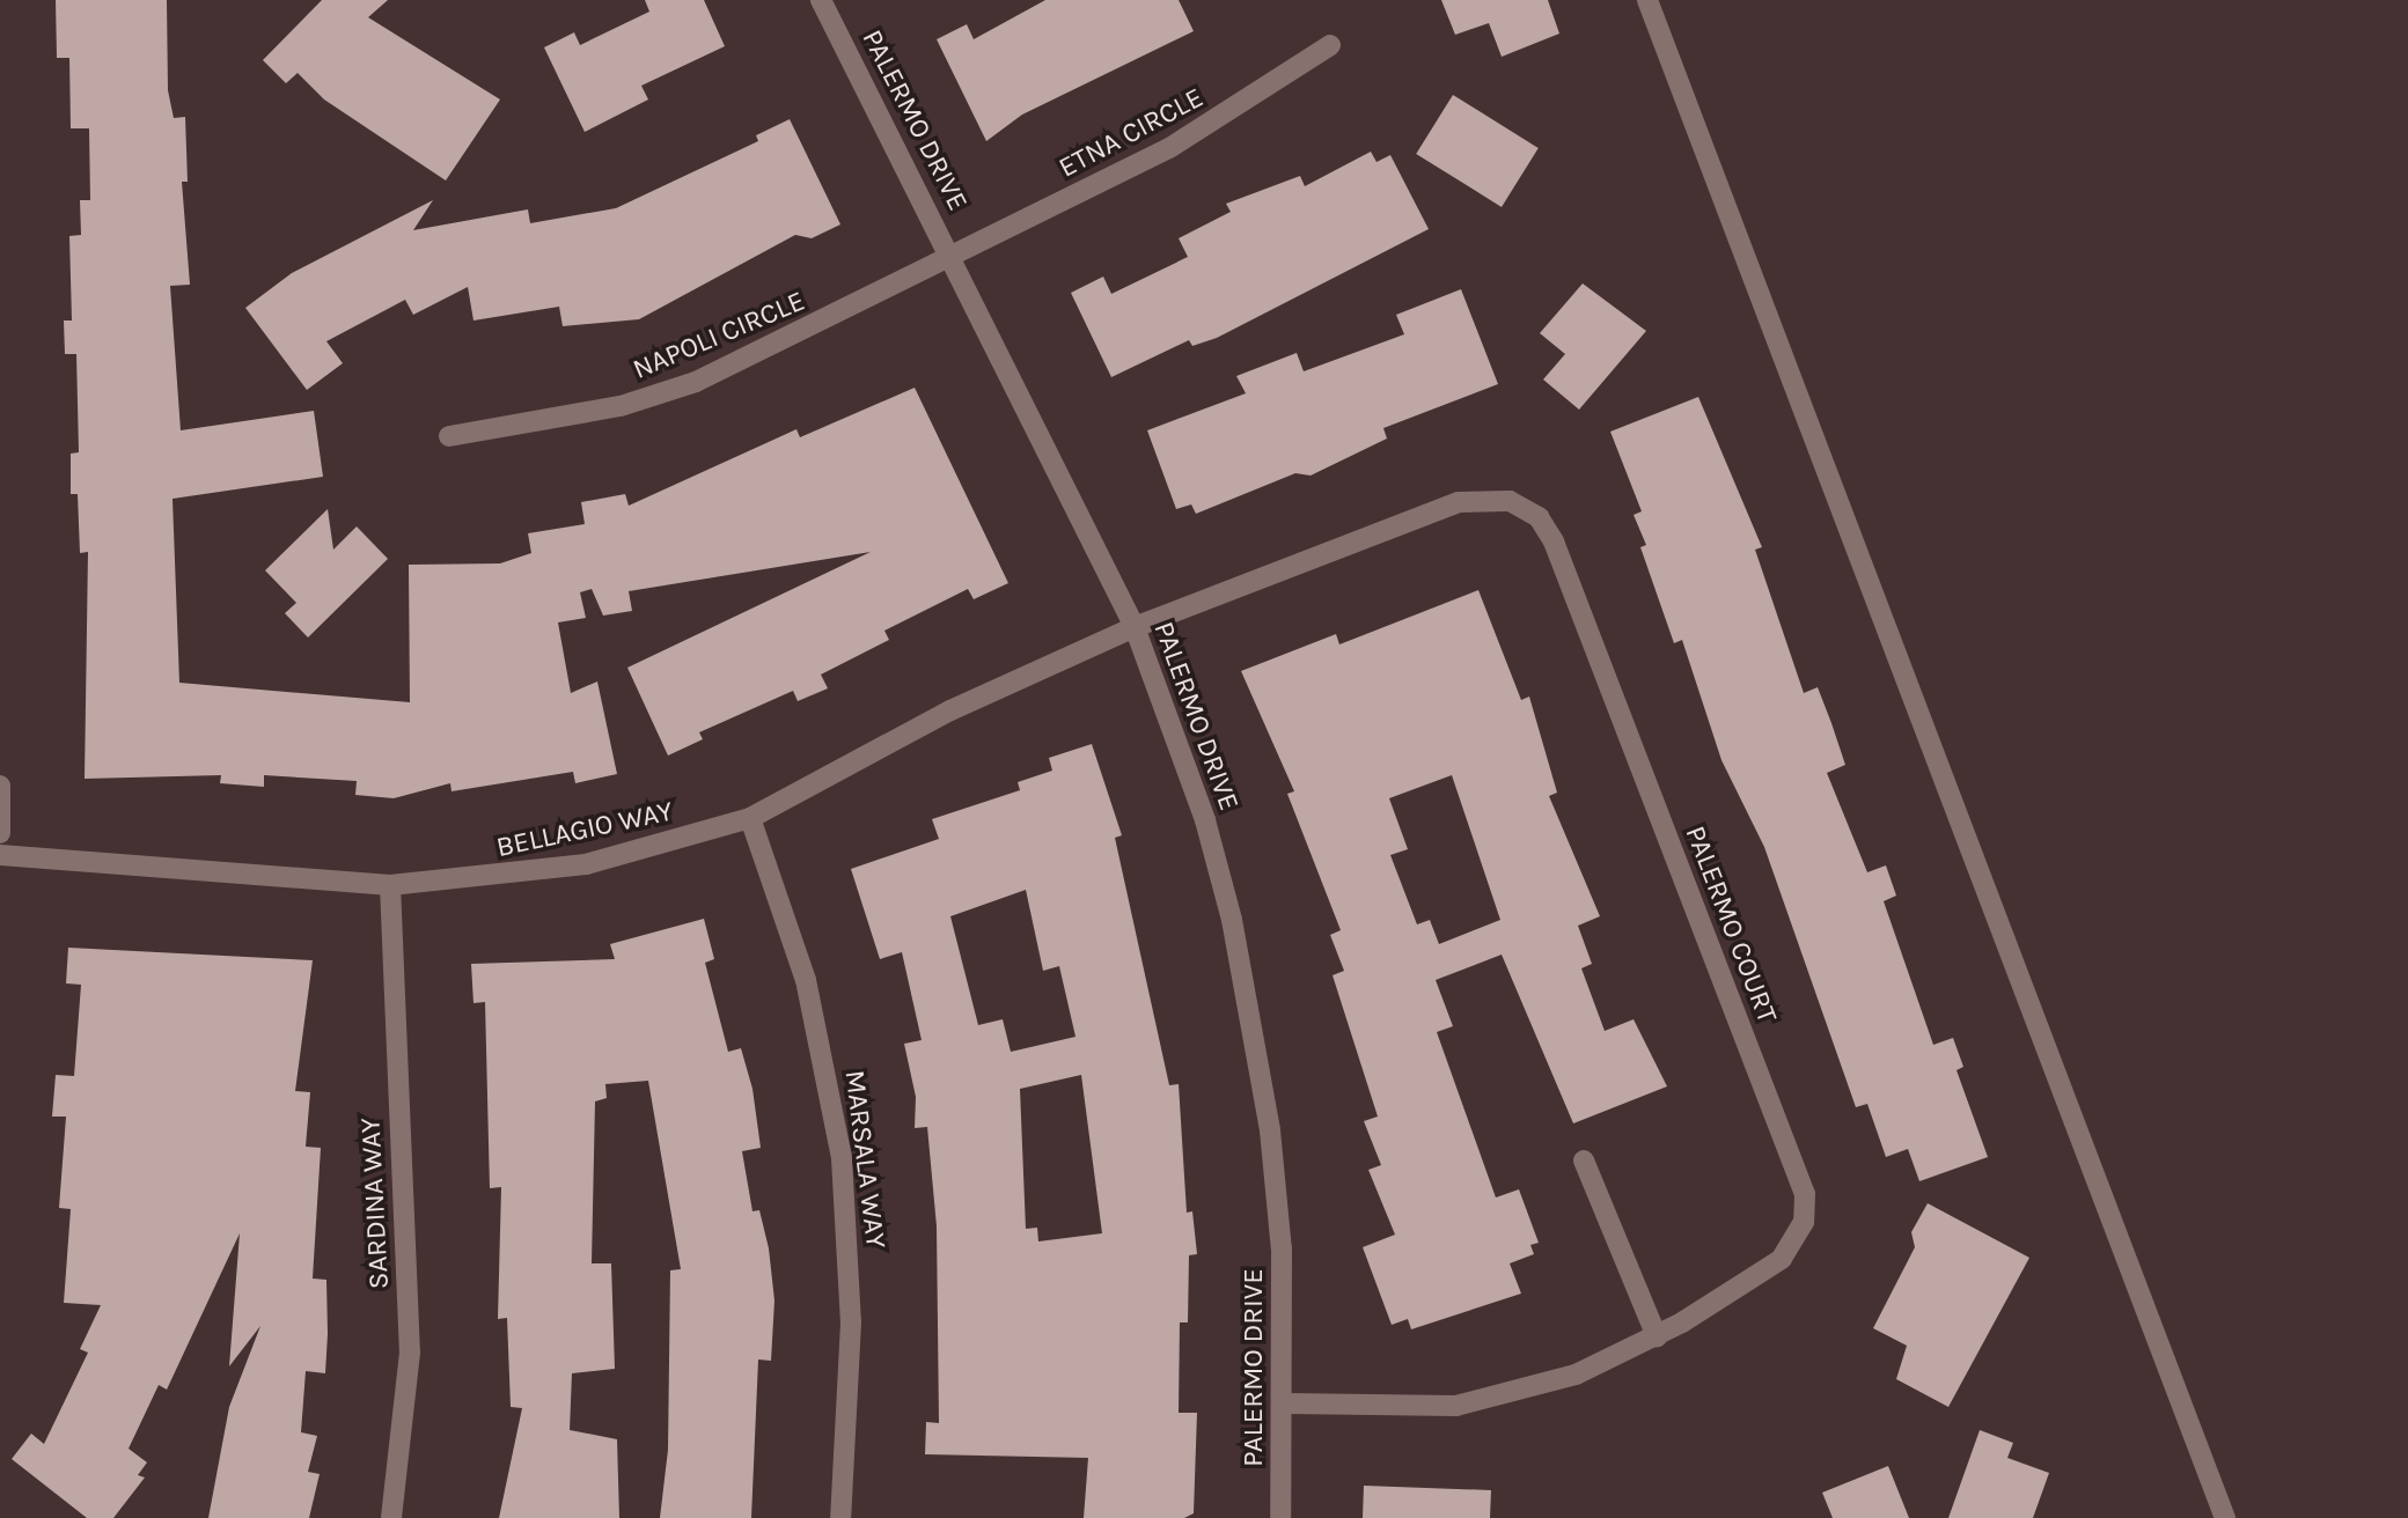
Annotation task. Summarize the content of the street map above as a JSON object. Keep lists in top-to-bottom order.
{
  "streets": {
    "street": [
      "PALERMO DRIVE",
      "ETNA CIRCLE",
      "NAPOLI CIRCLE",
      "BELLAGIO WAY",
      "PALERMO COURT",
      "MARSALA WAY",
      "SARDINA WAY"
    ]
  },
  "crossings": [
    ["PALERMO DRIVE", "ETNA CIRCLE"],
    ["PALERMO DRIVE", "NAPOLI CIRCLE"],
    ["PALERMO DRIVE", "BELLAGIO WAY"],
    ["PALERMO DRIVE", "PALERMO COURT"],
    ["ETNA CIRCLE", "NAPOLI CIRCLE"],
    ["BELLAGIO WAY", "PALERMO COURT"],
    ["BELLAGIO WAY", "MARSALA WAY"],
    ["BELLAGIO WAY", "SARDINA WAY"]
  ]
}
